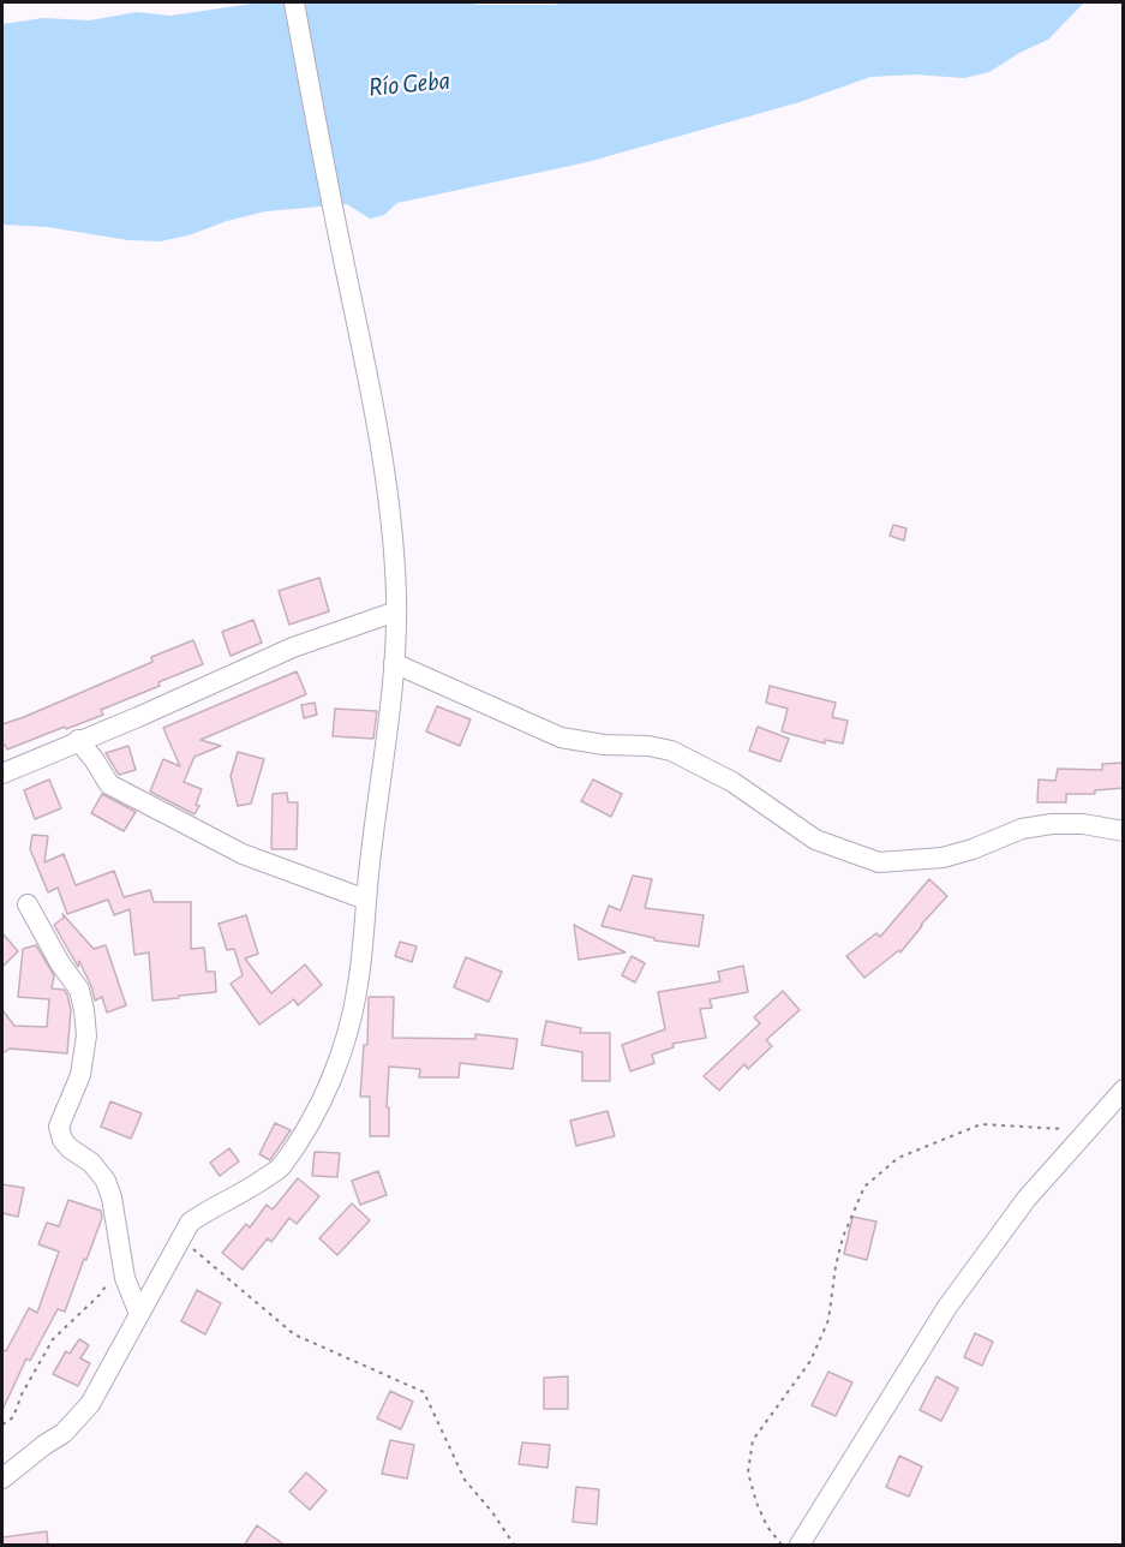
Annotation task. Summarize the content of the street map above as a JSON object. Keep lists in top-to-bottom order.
{
  "water": ["Río Geba"]
}
